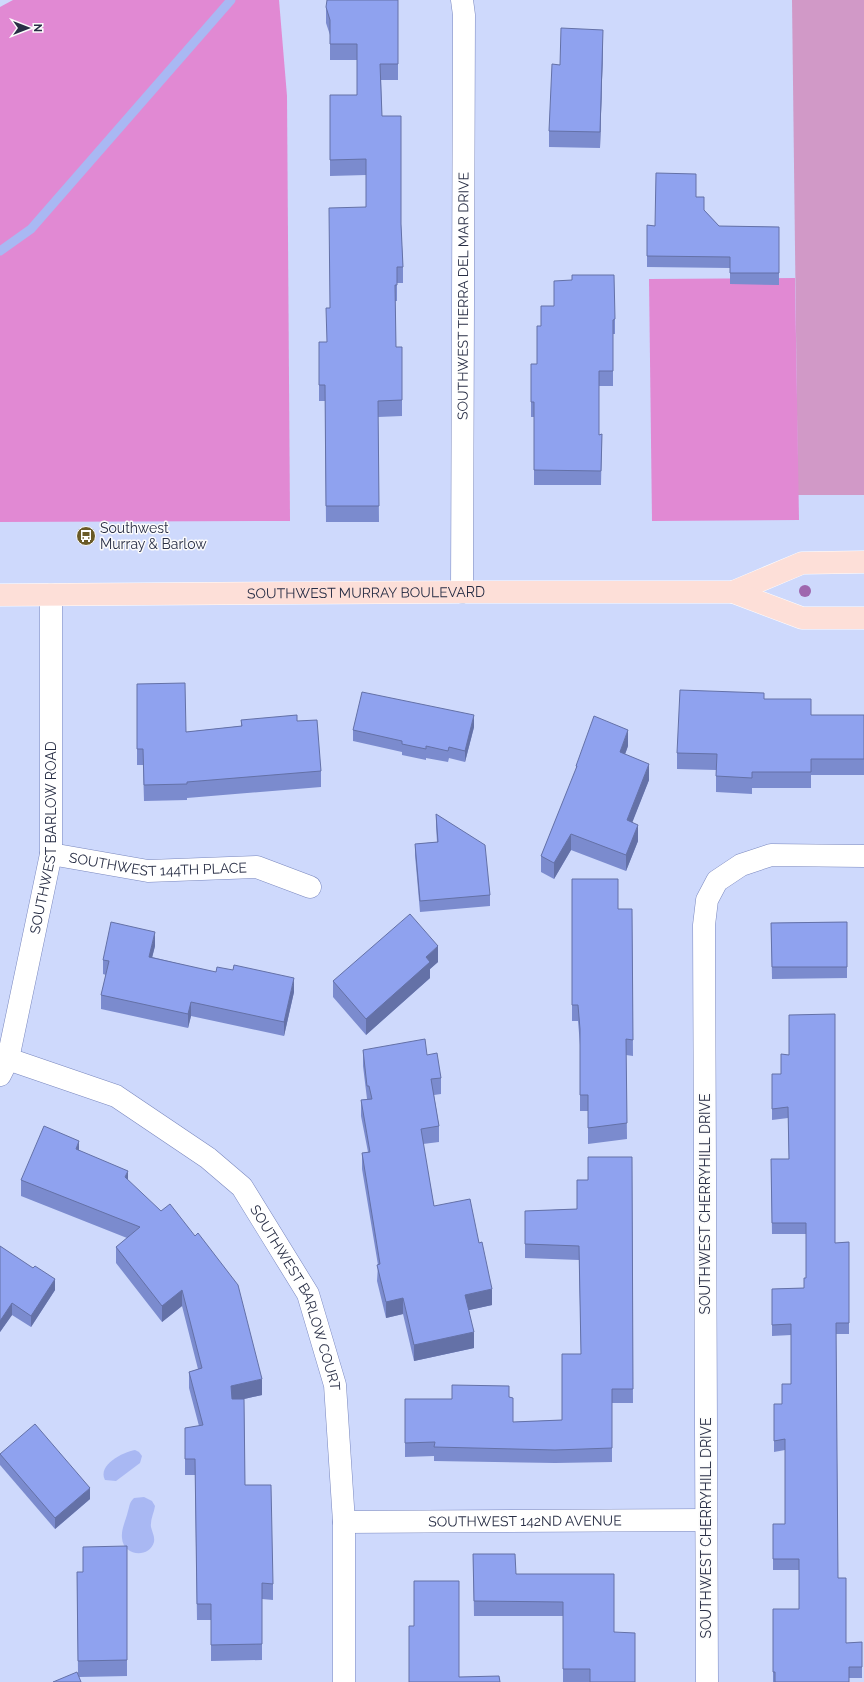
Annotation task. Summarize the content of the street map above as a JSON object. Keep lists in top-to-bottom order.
{
  "streets": {
    "main road": ["SOUTHWEST MURRAY BOULEVARD"],
    "street": [
      "SOUTHWEST TIERRA DEL MAR DRIVE",
      "SOUTHWEST BARLOW ROAD",
      "SOUTHWEST 144TH PLACE",
      "SOUTHWEST CHERRYHILL DRIVE",
      "SOUTHWEST BARLOW COURT",
      "SOUTHWEST 142ND AVENUE"
    ]
  },
  "crossings": [
    ["SOUTHWEST TIERRA DEL MAR DRIVE", "SOUTHWEST MURRAY BOULEVARD"],
    ["SOUTHWEST MURRAY BOULEVARD", "SOUTHWEST BARLOW ROAD"],
    ["SOUTHWEST BARLOW ROAD", "SOUTHWEST 144TH PLACE"],
    ["SOUTHWEST BARLOW ROAD", "SOUTHWEST BARLOW COURT"],
    ["SOUTHWEST CHERRYHILL DRIVE", "SOUTHWEST 142ND AVENUE"],
    ["SOUTHWEST BARLOW COURT", "SOUTHWEST 142ND AVENUE"]
  ],
  "places": {
    "bus stop": ["Southwest Murray & Barlow"]
  },
  "north": "right"
}
